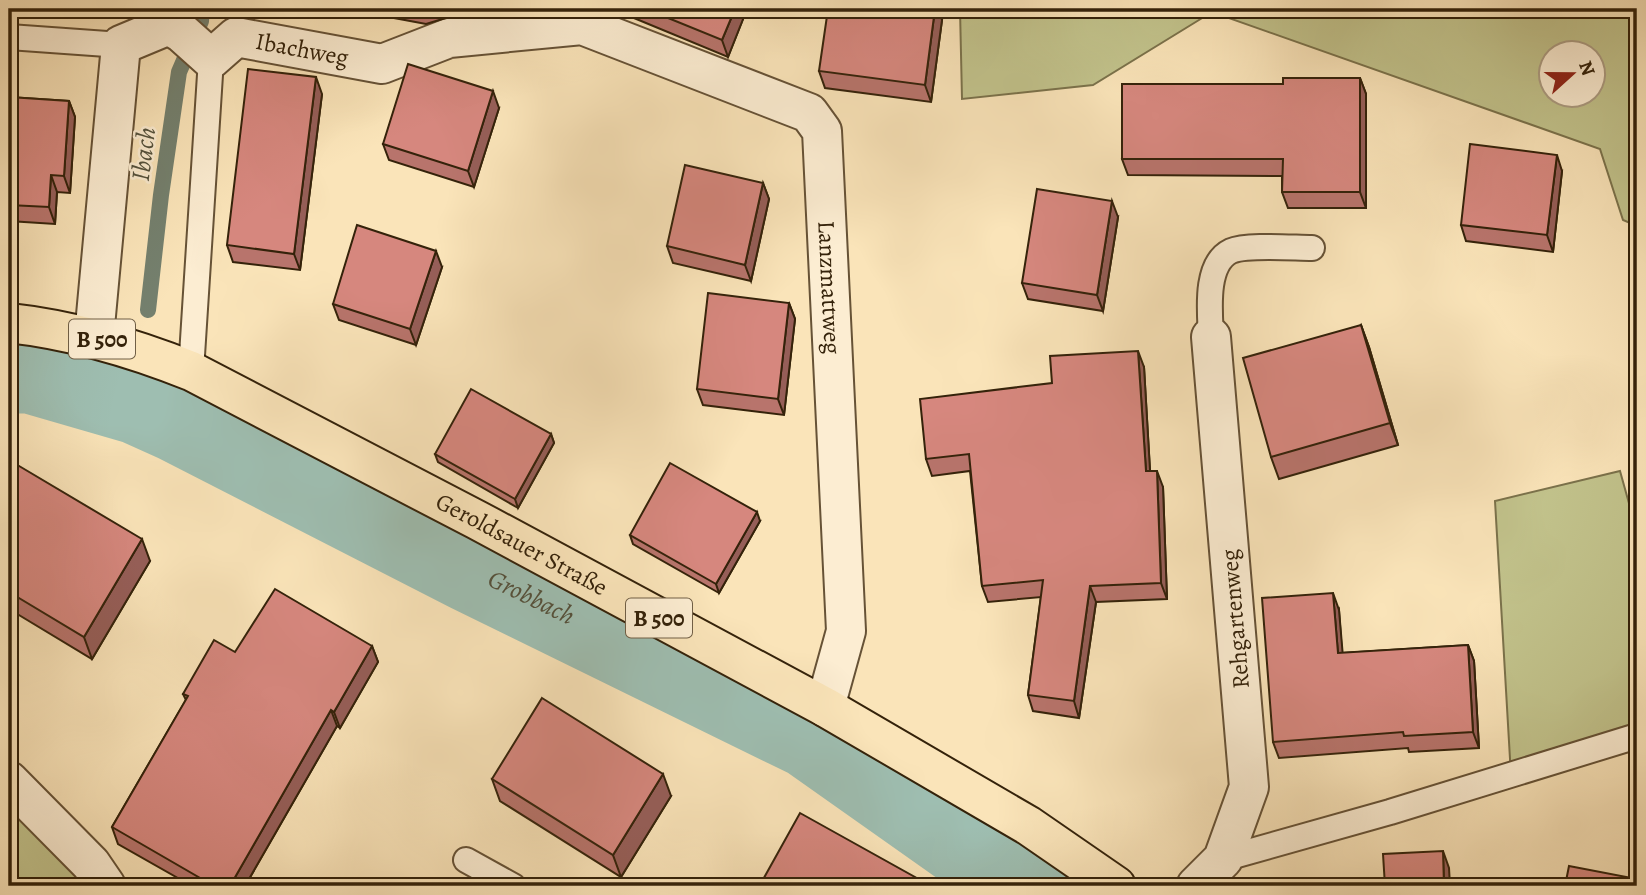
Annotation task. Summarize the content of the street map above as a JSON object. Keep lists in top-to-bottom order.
{
  "streets": {
    "main road": ["B 500", "Geroldsauer Straße"],
    "street": ["Ibachweg", "Lanzmattweg", "Rehgartenweg"]
  },
  "crossings": [
    ["Ibachweg", "Lanzmattweg"],
    ["Lanzmattweg", "Geroldsauer Straße"]
  ],
  "water": ["Ibach", "Grobbach"],
  "north": "right"
}
